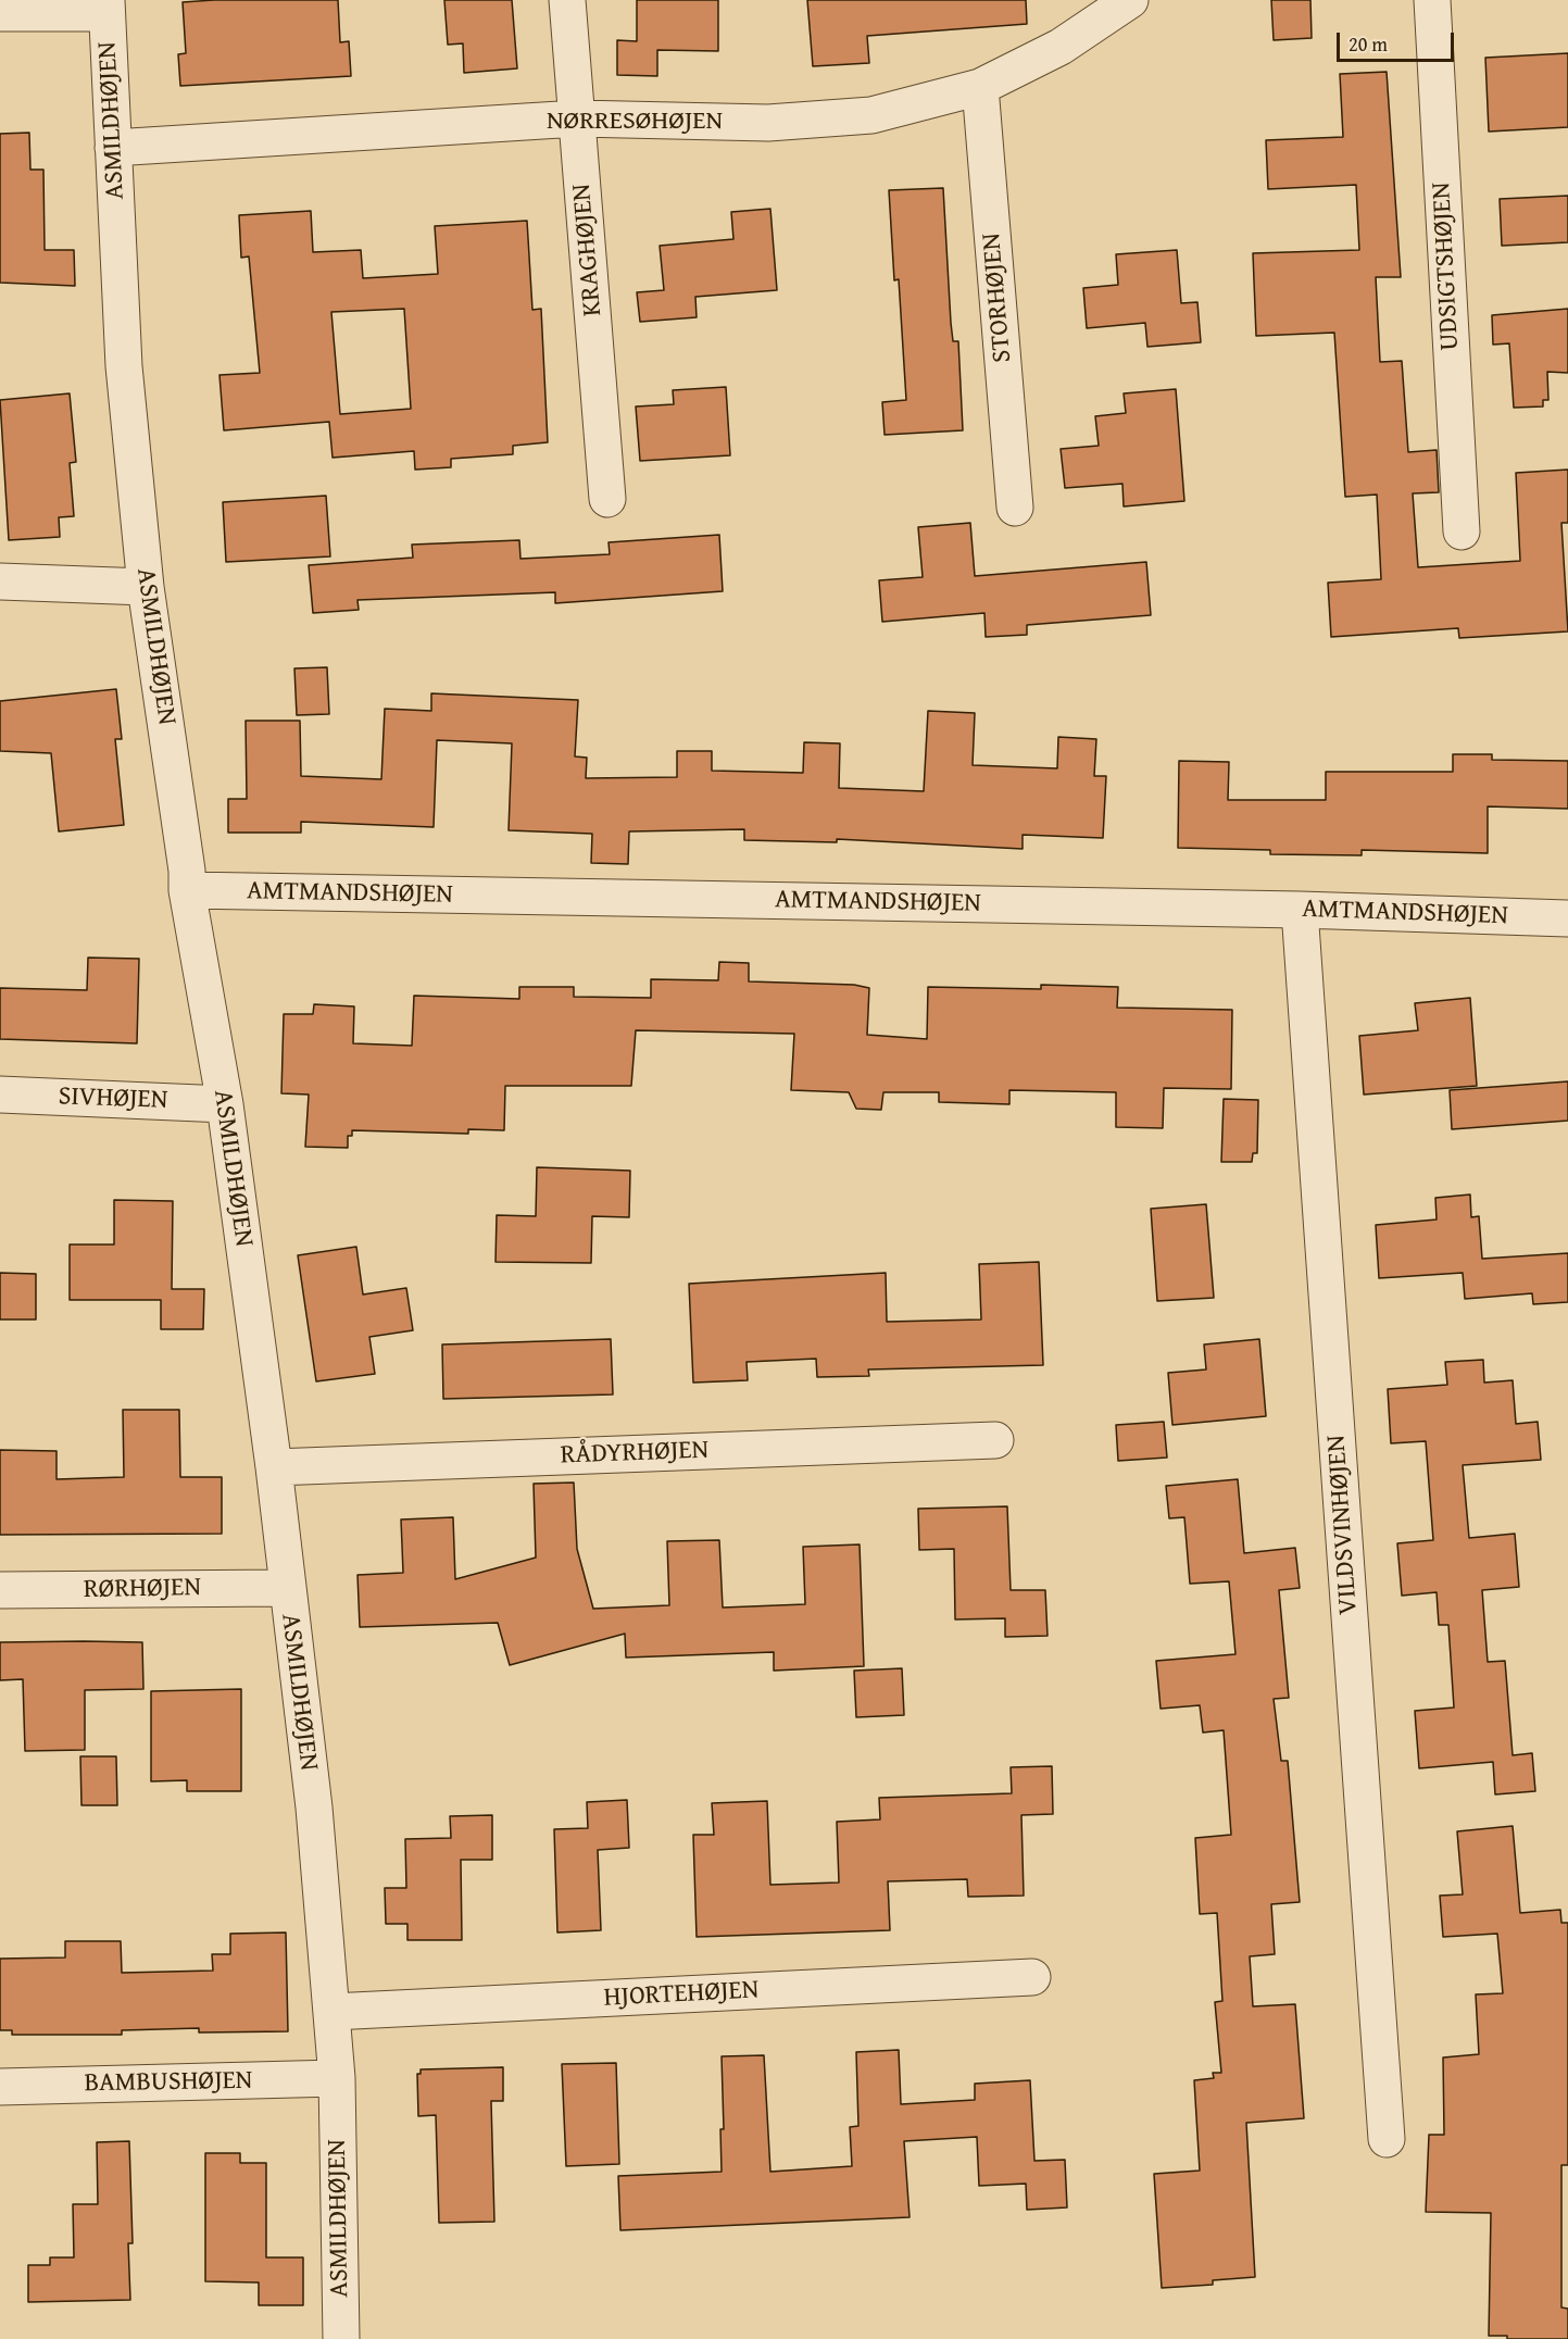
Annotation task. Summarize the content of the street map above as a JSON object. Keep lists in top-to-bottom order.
{
  "streets": {
    "street": [
      "ASMILDHØJEN",
      "NØRRESØHØJEN",
      "KRAGHØJEN",
      "UDSIGTSHØJEN",
      "STORHØJEN",
      "AMTMANDSHØJEN",
      "SIVHØJEN",
      "RÅDYRHØJEN",
      "VILDSVINHØJEN",
      "RØRHØJEN",
      "HJORTEHØJEN",
      "BAMBUSHØJEN"
    ]
  },
  "crossings": [
    ["ASMILDHØJEN", "NØRRESØHØJEN"],
    ["ASMILDHØJEN", "AMTMANDSHØJEN"],
    ["ASMILDHØJEN", "SIVHØJEN"],
    ["ASMILDHØJEN", "RÅDYRHØJEN"],
    ["ASMILDHØJEN", "RØRHØJEN"],
    ["ASMILDHØJEN", "HJORTEHØJEN"],
    ["ASMILDHØJEN", "BAMBUSHØJEN"],
    ["NØRRESØHØJEN", "KRAGHØJEN"],
    ["NØRRESØHØJEN", "STORHØJEN"],
    ["AMTMANDSHØJEN", "VILDSVINHØJEN"]
  ],
  "scale_bar": "20 m"
}
